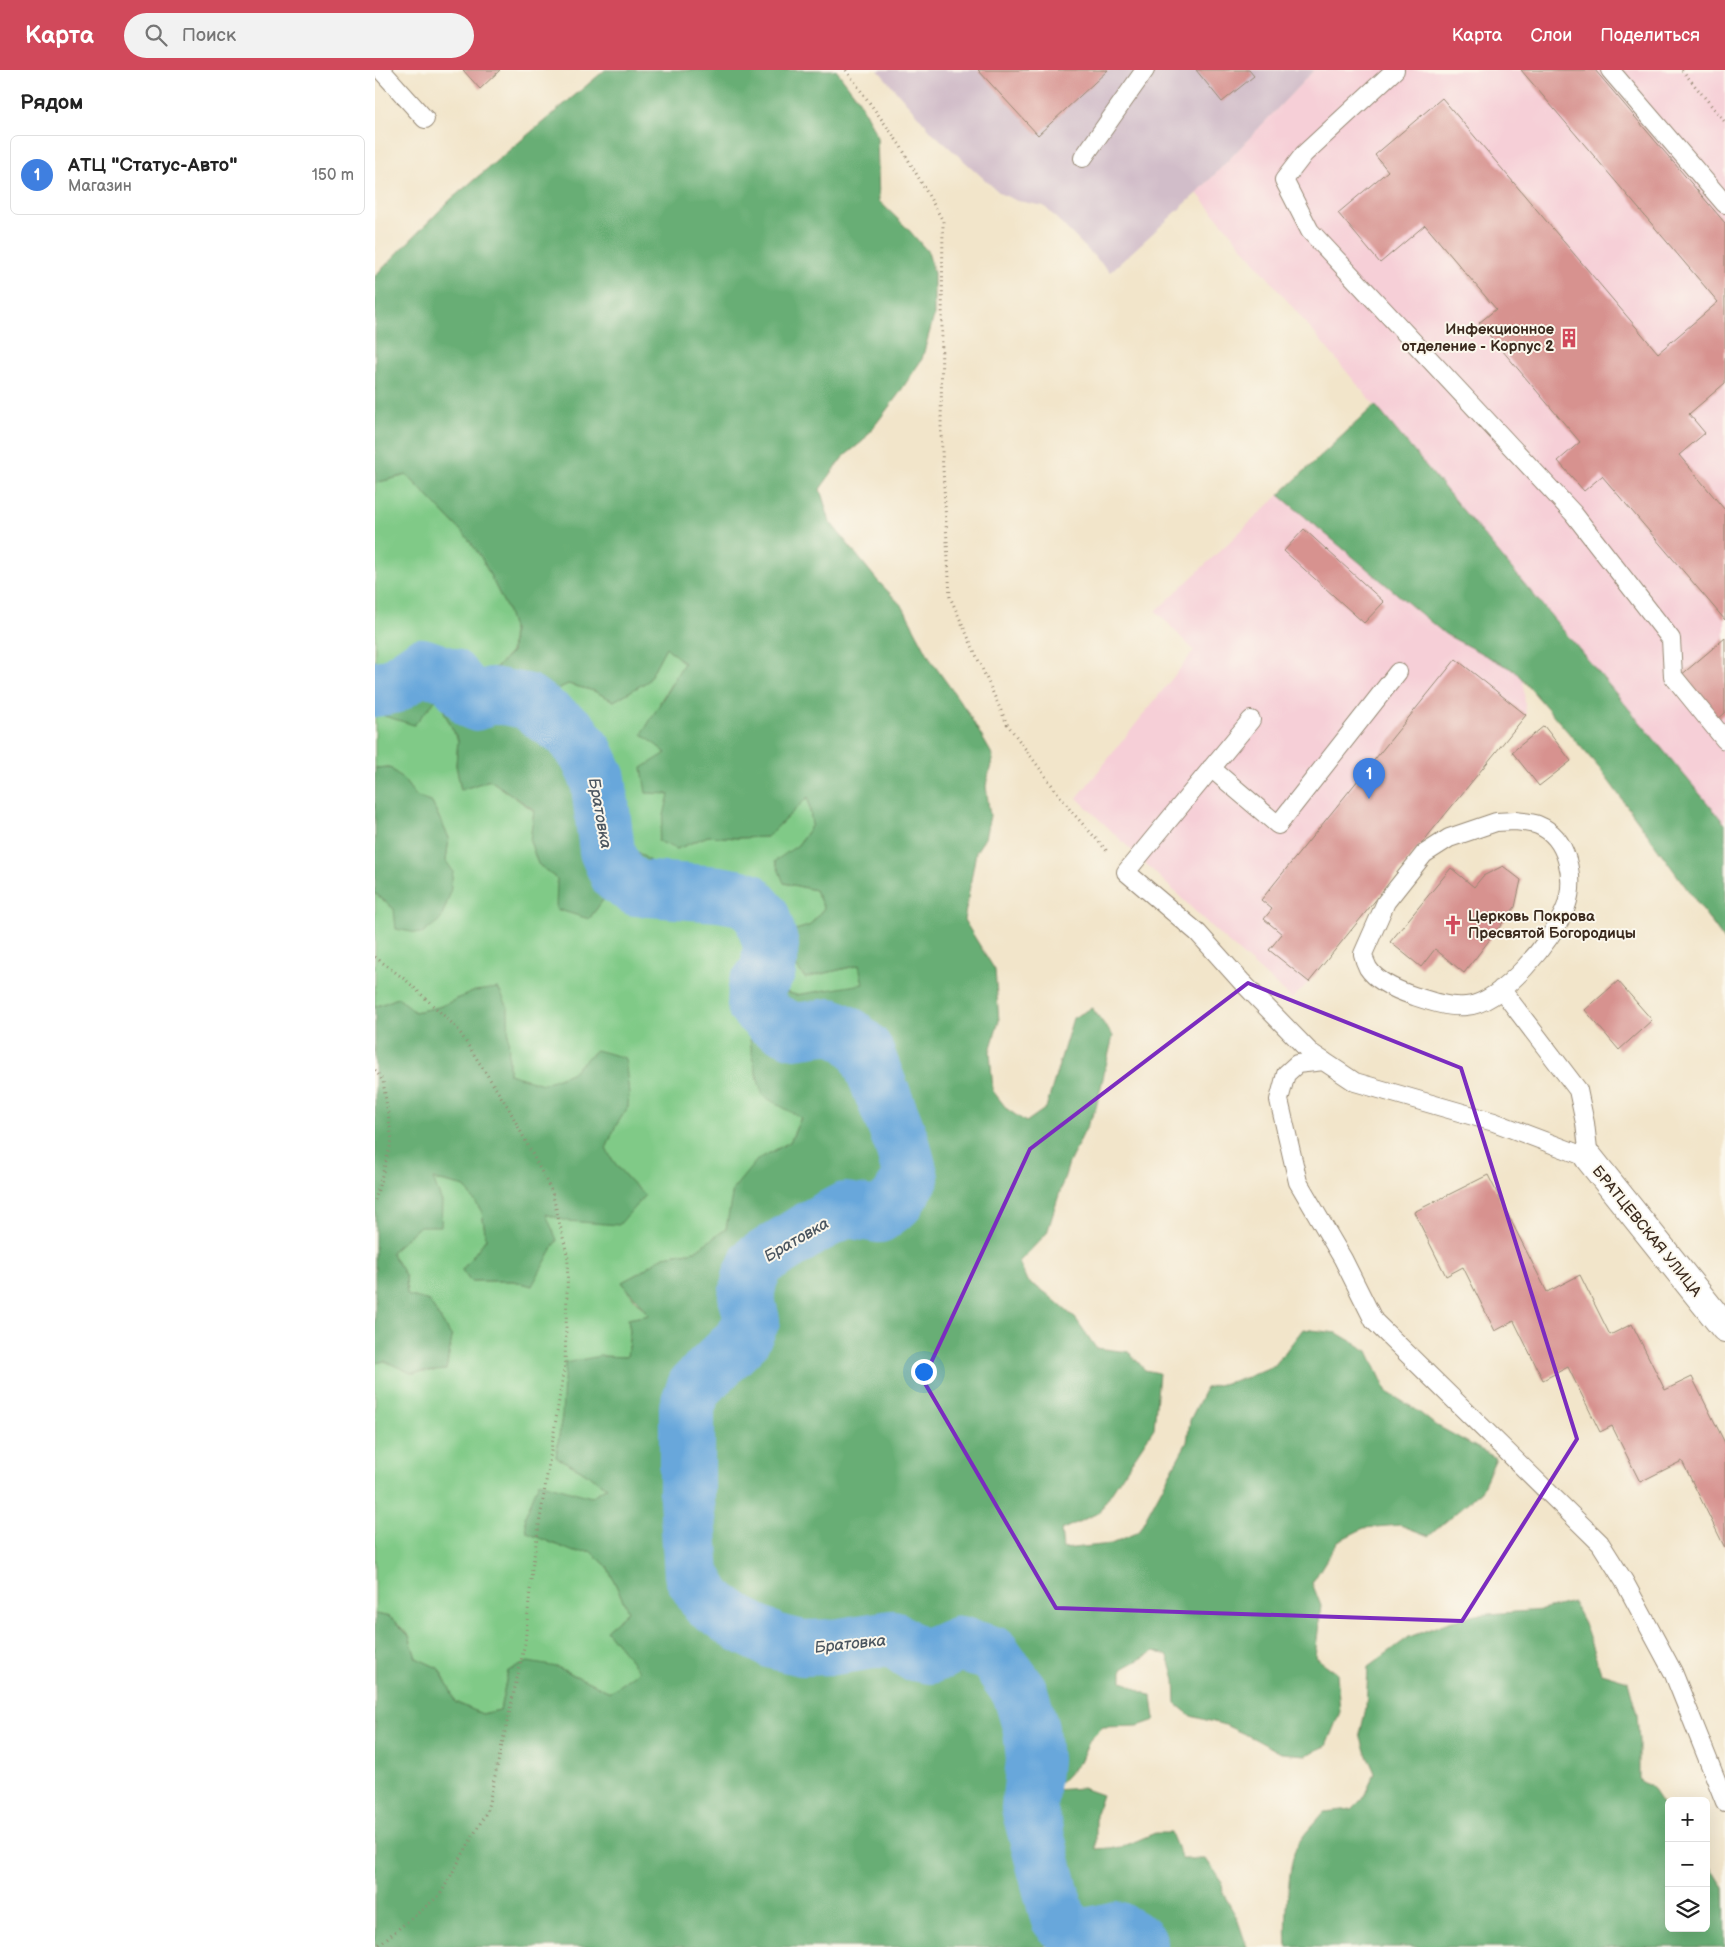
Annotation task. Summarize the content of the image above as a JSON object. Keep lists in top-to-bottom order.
{
  "streets": {
    "street": ["БРАТЦЕВСКАЯ УЛИЦА"]
  },
  "water": ["Братовка"],
  "places": {
    "building": ["Инфекционное отделение - Корпус 2"],
    "church": ["Церковь Покрова Пресвятой Богородицы"]
  },
  "page": {
    "header": "Карта",
    "search": "Поиск",
    "nav": ["Карта", "Слои", "Поделиться"],
    "heading": "Рядом",
    "list": [
      {
        "mark": "1",
        "name": "АТЦ \"Статус-Авто\"",
        "note": "Магазин",
        "value": "150 m"
      }
    ],
    "pins": "1",
    "map_buttons": ["+", "−"]
  }
}
